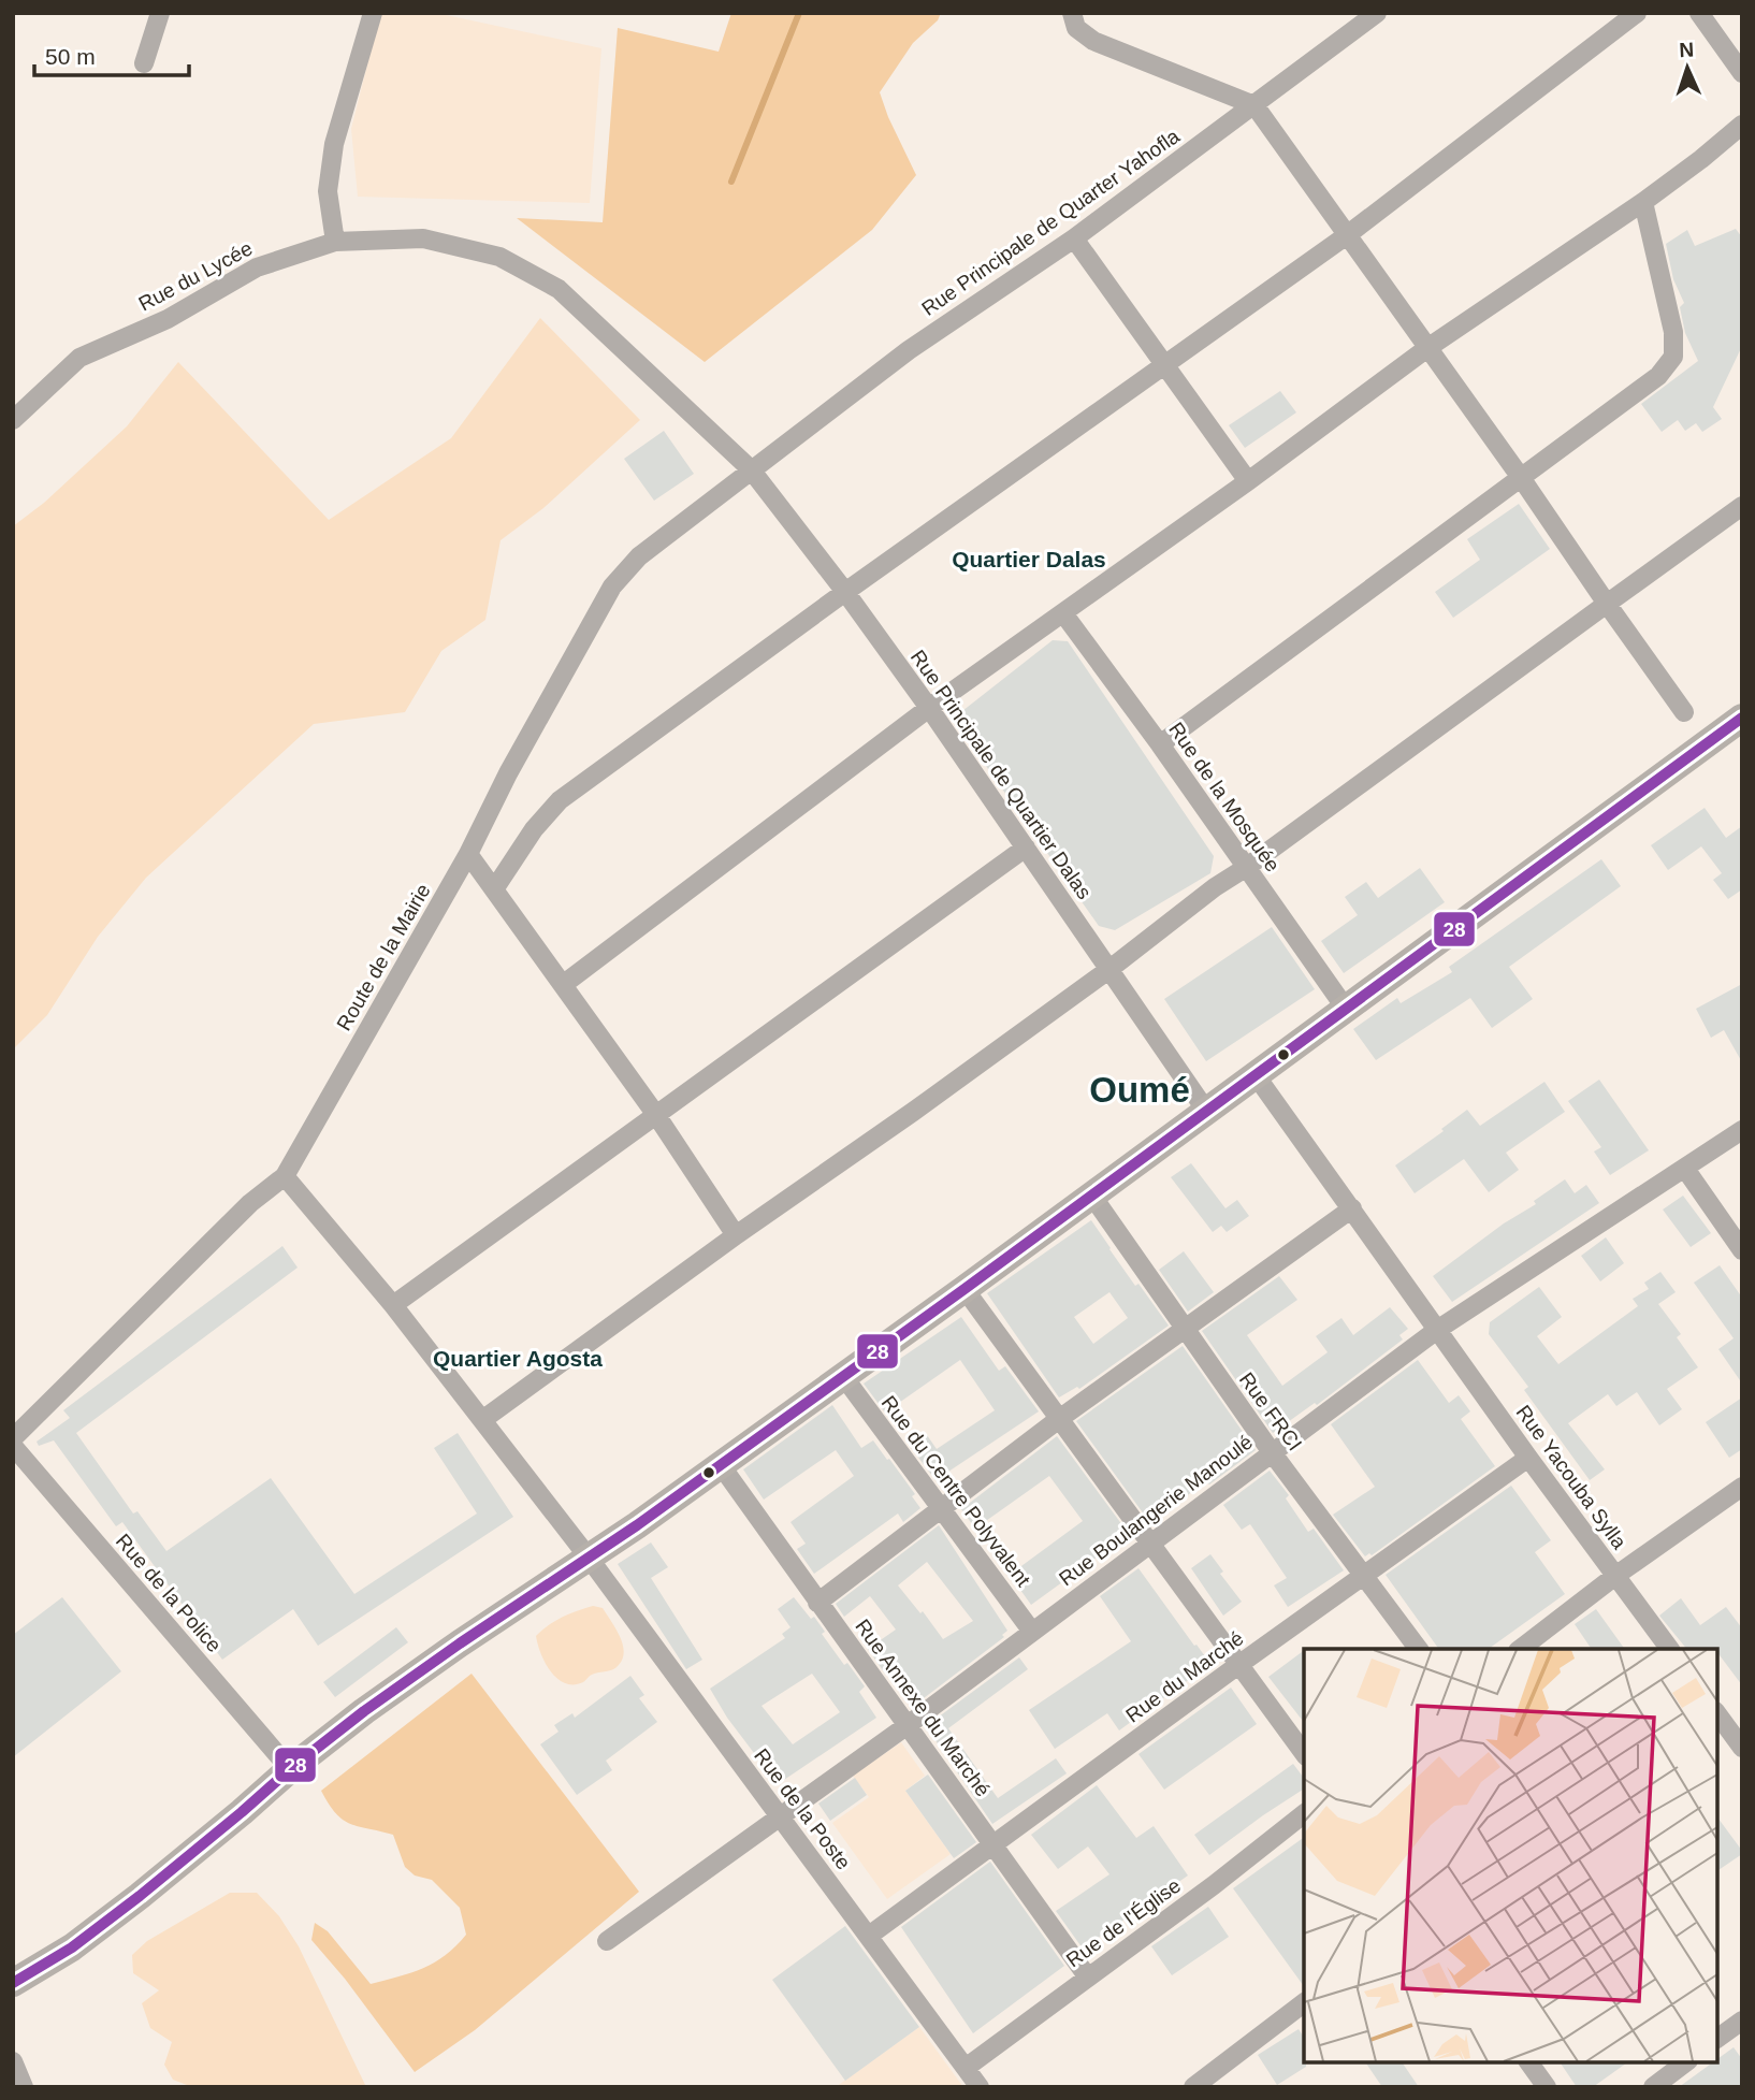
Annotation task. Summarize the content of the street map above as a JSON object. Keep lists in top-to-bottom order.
{
  "streets": {
    "street": [
      "Rue Principale de Quarter Yahofla",
      "Rue du Lycée",
      "Rue Principale de Quartier Dalas",
      "Rue de la Mosquée",
      "Route de la Mairie",
      "Rue FRCI",
      "Rue Yacouba Sylla",
      "Rue du Centre Polyvalent",
      "Rue Boulangerie Manoulé",
      "Rue de la Police",
      "Rue du Marché",
      "Rue Annexe du Marché",
      "Rue de la Poste",
      "Rue de l'Église"
    ]
  },
  "crossings": [
    ["Rue Principale de Quarter Yahofla", "Rue du Lycée"],
    ["Rue Principale de Quarter Yahofla", "Rue Principale de Quartier Dalas"],
    ["Rue Principale de Quarter Yahofla", "Route de la Mairie"],
    ["Rue du Lycée", "Rue Principale de Quartier Dalas"],
    ["Rue du Lycée", "Route de la Mairie"],
    ["Rue Principale de Quartier Dalas", "Route de la Mairie"],
    ["Route de la Mairie", "Rue de la Poste"],
    ["Rue FRCI", "Rue Boulangerie Manoulé"],
    ["Rue FRCI", "Rue du Marché"],
    ["Rue Yacouba Sylla", "Rue Boulangerie Manoulé"],
    ["Rue Yacouba Sylla", "Rue du Marché"],
    ["Rue du Centre Polyvalent", "Rue Boulangerie Manoulé"],
    ["Rue Boulangerie Manoulé", "Rue Annexe du Marché"],
    ["Rue Boulangerie Manoulé", "Rue de la Poste"],
    ["Rue du Marché", "Rue Annexe du Marché"],
    ["Rue du Marché", "Rue de la Poste"],
    ["Rue Annexe du Marché", "Rue de l'Église"],
    ["Rue de la Poste", "Rue de l'Église"]
  ],
  "districts": ["Quartier Dalas", "Oumé", "Quartier Agosta"],
  "lines": ["transit line 28"],
  "scale_bar": "50 m",
  "north": "top"
}
